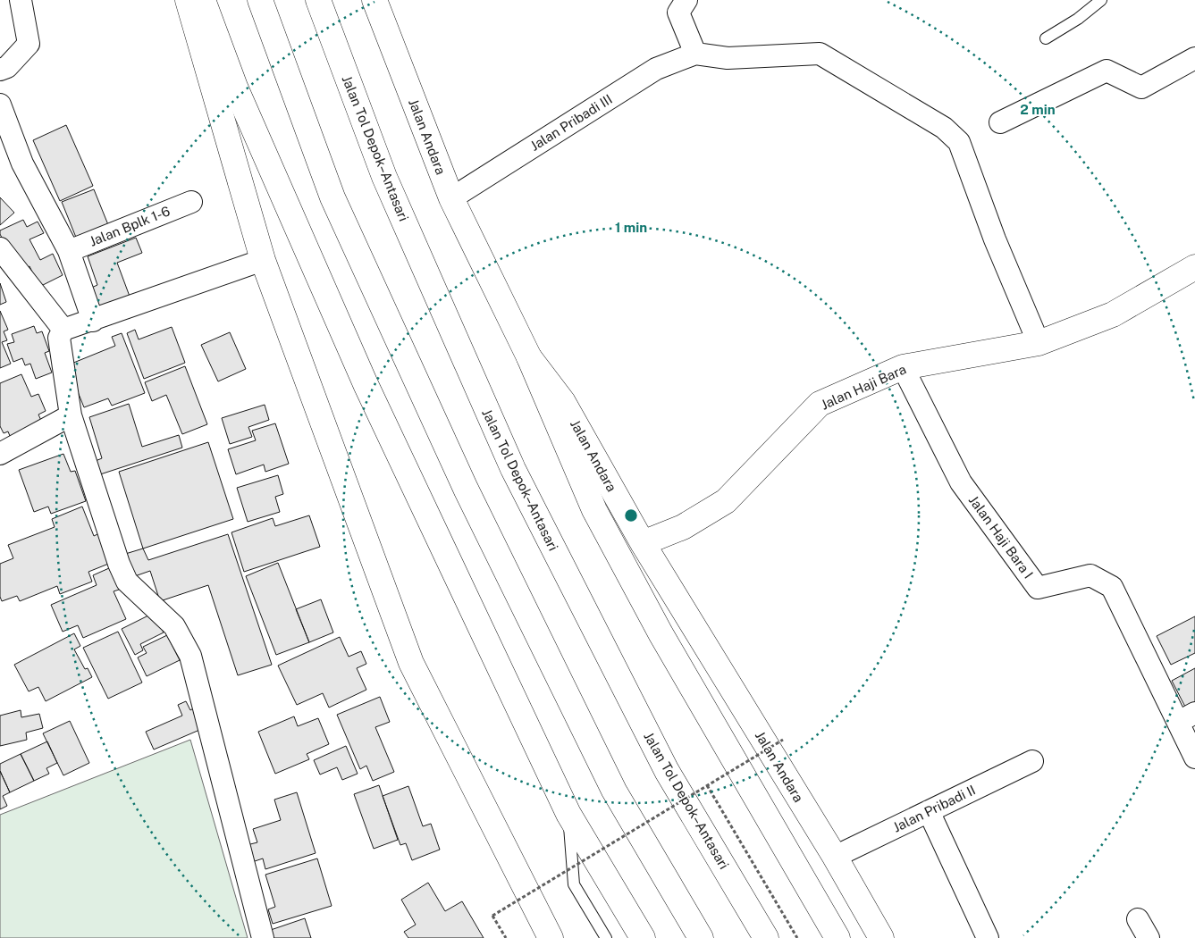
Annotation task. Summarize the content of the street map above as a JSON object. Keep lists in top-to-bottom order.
{
  "streets": {
    "main road": ["Jalan Andara", "Jalan Tol Depok–Antasari", "Jalan Haji Bara"],
    "street": [
      "Jalan Pribadi III",
      "Jalan Bplk 1-6",
      "Jalan Haji Bara I",
      "Jalan Pribadi II"
    ]
  },
  "crossings": [
    ["Jalan Pribadi III", "Jalan Andara"],
    ["Jalan Andara", "Jalan Haji Bara"],
    ["Jalan Andara", "Jalan Pribadi II"],
    ["Jalan Haji Bara", "Jalan Haji Bara I"]
  ],
  "rings": ["2 min", "1 min"]
}
